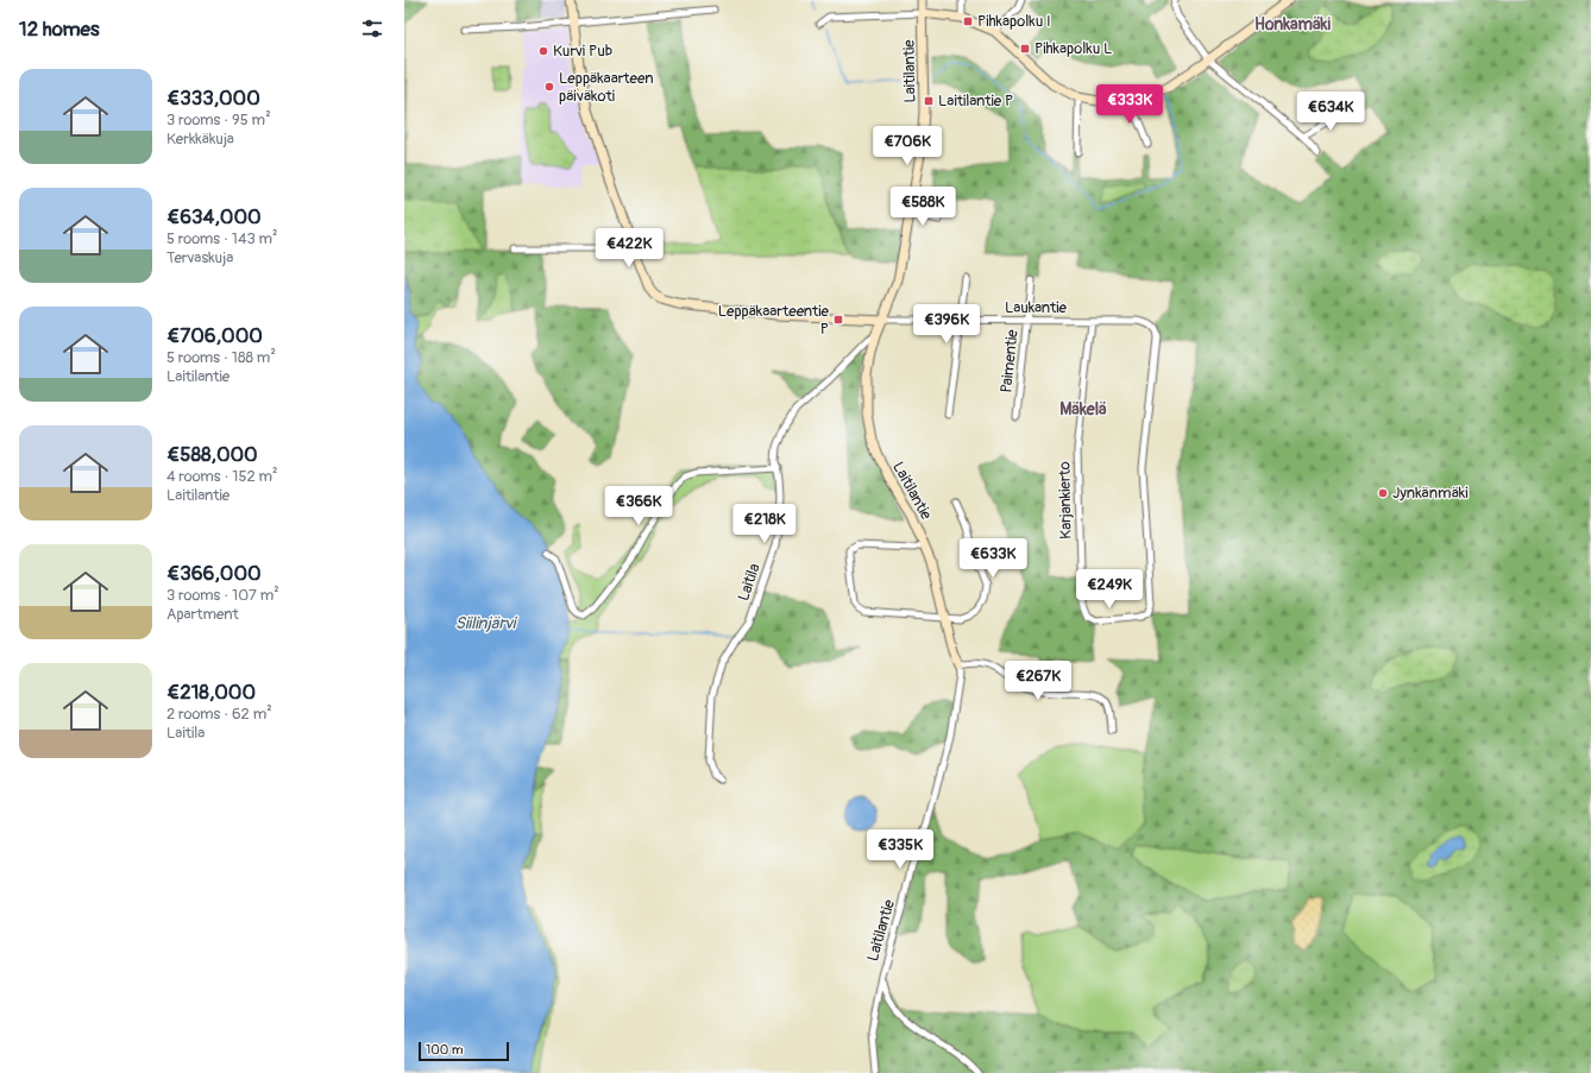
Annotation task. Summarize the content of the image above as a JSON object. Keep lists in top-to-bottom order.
{
  "streets": {
    "street": [
      "Laitilantie",
      "Laukantie",
      "Paimentie",
      "Karjankierto",
      "Laitila"
    ]
  },
  "crossings": [
    ["Laitilantie", "Laukantie"],
    ["Laitilantie", "Laitila"],
    ["Laukantie", "Paimentie"],
    ["Laukantie", "Karjankierto"]
  ],
  "districts": ["Honkamäki", "Mäkelä"],
  "water": ["Siilinjärvi"],
  "places": {
    "transit": [
      "Pihkapolku I",
      "Pihkapolku L",
      "Laitilantie P",
      "Leppäkaarteentie P"
    ],
    "other": ["Kurvi Pub", "Leppäkaarteen päiväkoti", "Jynkänmäki"]
  },
  "scale_bar": "100 m",
  "page": {
    "heading": "12 homes",
    "list": [
      {
        "name": "€333,000",
        "note": "3 rooms · 95 m² · Kerkkäkuja"
      },
      {
        "name": "€634,000",
        "note": "5 rooms · 143 m² · Tervaskuja"
      },
      {
        "name": "€706,000",
        "note": "5 rooms · 188 m² · Laitilantie"
      },
      {
        "name": "€588,000",
        "note": "4 rooms · 152 m² · Laitilantie"
      },
      {
        "name": "€366,000",
        "note": "3 rooms · 107 m² · Apartment"
      },
      {
        "name": "€218,000",
        "note": "2 rooms · 62 m² · Laitila"
      }
    ],
    "price": [
      "€333K",
      "€634K",
      "€706K",
      "€588K",
      "€422K",
      "€396K",
      "€366K",
      "€218K",
      "€633K",
      "€249K",
      "€267K",
      "€335K"
    ],
    "scale": "100 m"
  }
}
